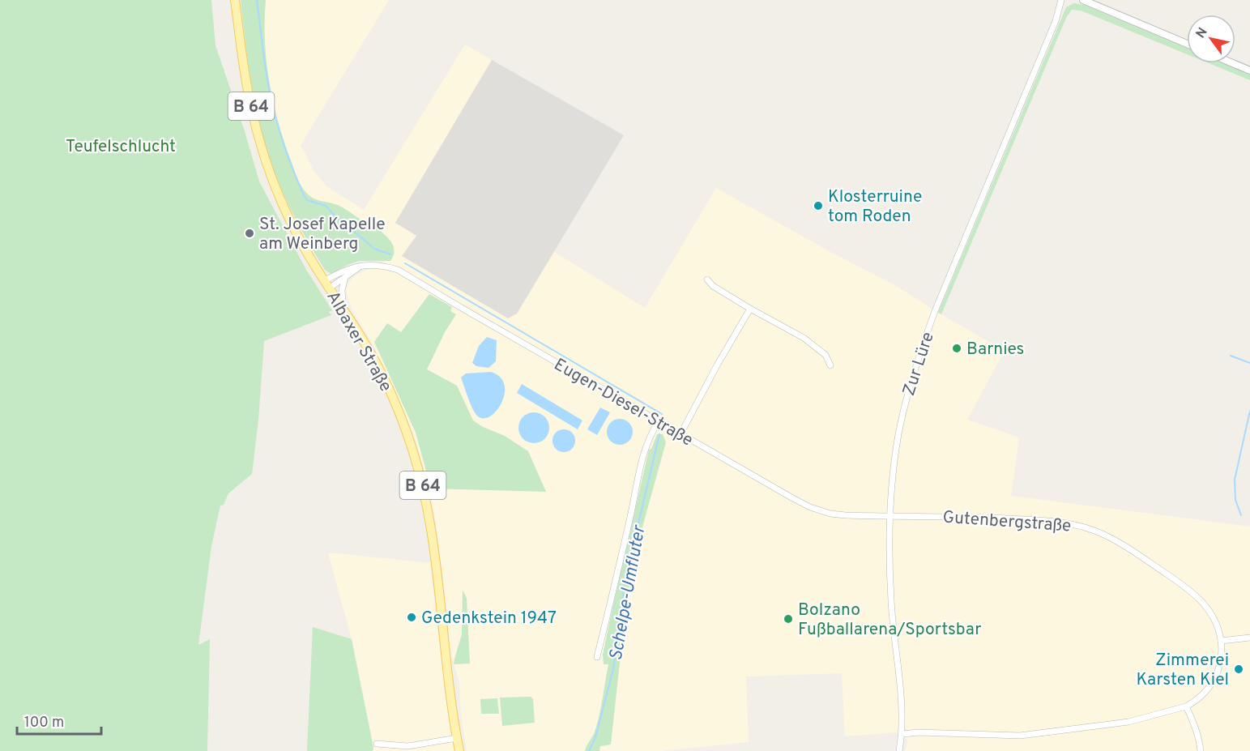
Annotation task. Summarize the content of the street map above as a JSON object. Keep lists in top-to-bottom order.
{
  "streets": {
    "main road": ["B 64", "Albaxer Straße"],
    "street": ["Zur Lüre", "Eugen-Diesel-Straße", "Gutenbergstraße"]
  },
  "crossings": [
    ["Albaxer Straße", "Eugen-Diesel-Straße"],
    ["Zur Lüre", "Eugen-Diesel-Straße"],
    ["Zur Lüre", "Gutenbergstraße"],
    ["Eugen-Diesel-Straße", "Gutenbergstraße"]
  ],
  "water": ["Schelpe-Umfluter"],
  "parks": ["Teufelschlucht"],
  "places": [
    "Klosterruine tom Roden",
    "St. Josef Kapelle am Weinberg",
    "Barnies",
    "Gedenkstein 1947",
    "Bolzano Fußballarena/Sportsbar",
    "Zimmerei Karsten Kiel"
  ],
  "scale_bar": "100 m",
  "north": "top left"
}
